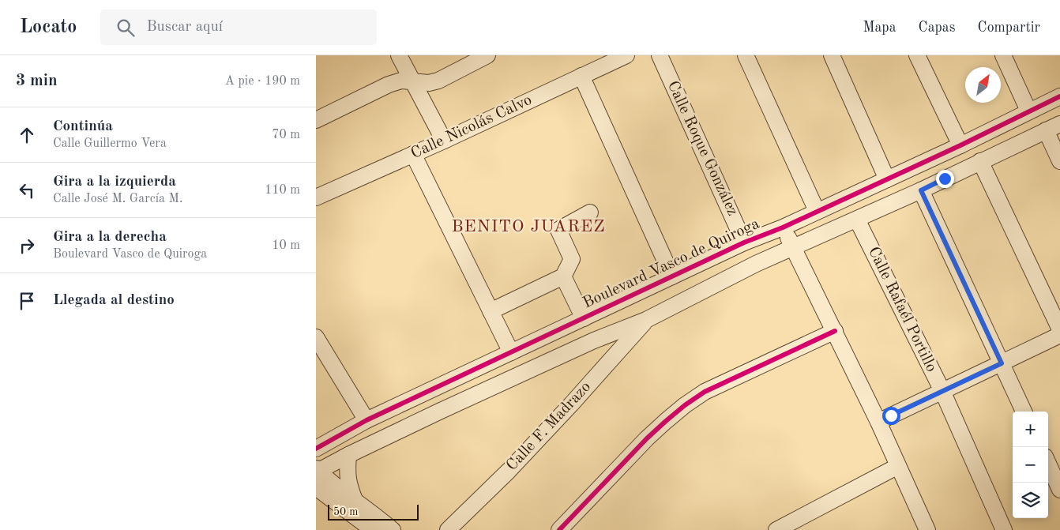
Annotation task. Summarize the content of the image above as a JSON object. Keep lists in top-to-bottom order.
{
  "streets": {
    "street": [
      "Calle Nicolás Calvo",
      "Calle Roque González",
      "Boulevard Vasco de Quiroga",
      "Calle Rafaél Portillo",
      "Calle F. Madrazo"
    ]
  },
  "crossings": [
    ["Calle Roque González", "Boulevard Vasco de Quiroga"]
  ],
  "districts": ["BENITO JUAREZ"],
  "scale_bar": "50 m",
  "north": "top right",
  "page": {
    "header": "Locato",
    "search": "Buscar aquí",
    "nav": ["Mapa", "Capas", "Compartir"],
    "heading": ["3 min", "A pie · 190 m"],
    "list": [
      ["Continúa", "Calle Guillermo Vera", "70 m"],
      ["Gira a la izquierda", "Calle José M. García M.", "110 m"],
      ["Gira a la derecha", "Boulevard Vasco de Quiroga", "10 m"],
      "Llegada al destino"
    ],
    "map_buttons": ["+", "−"],
    "scale": "50 m"
  }
}
